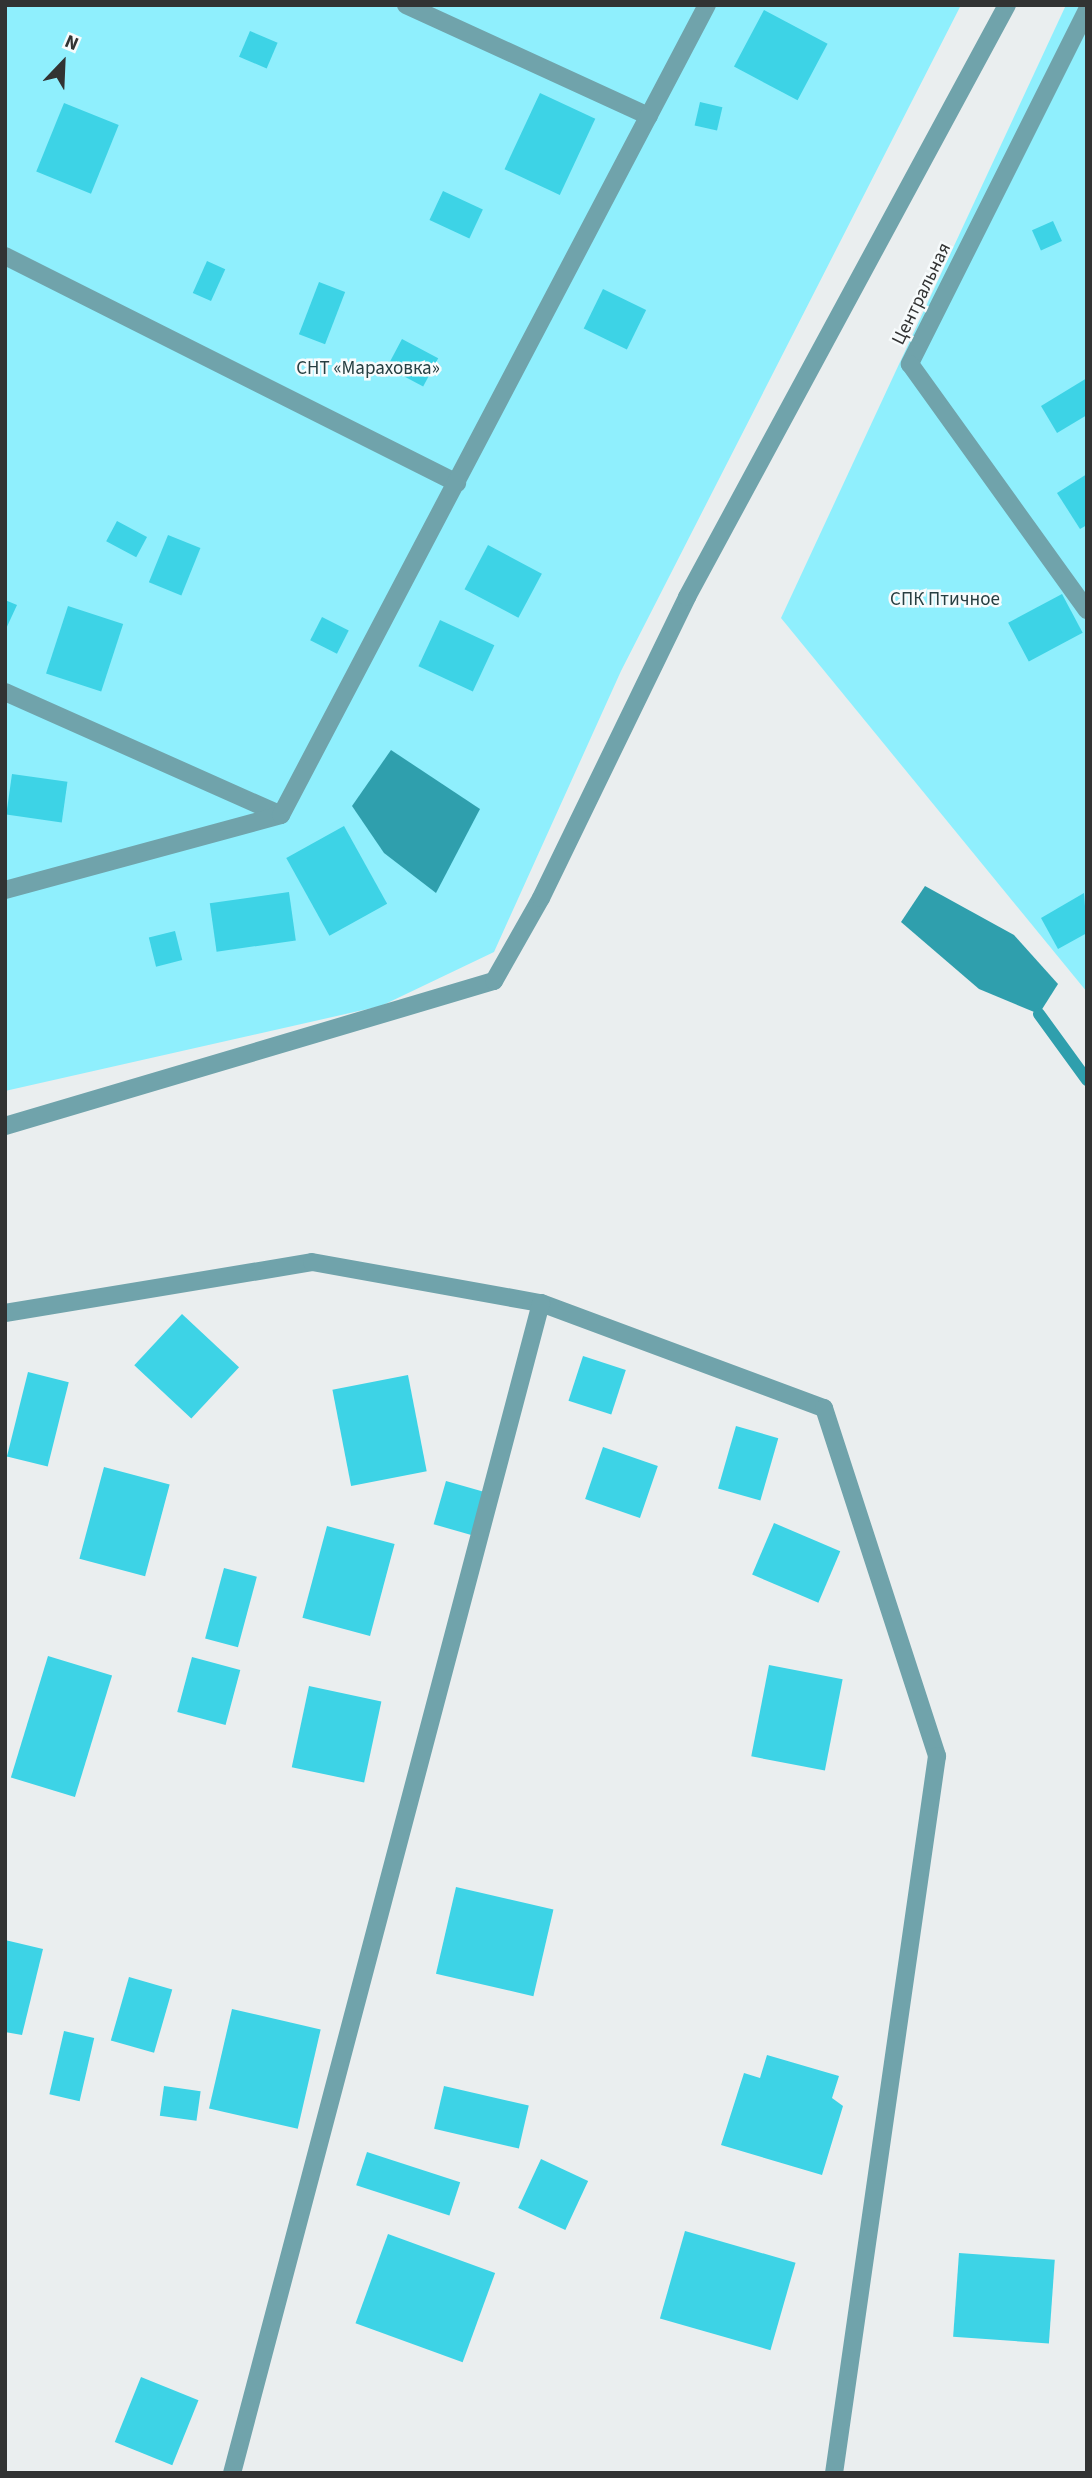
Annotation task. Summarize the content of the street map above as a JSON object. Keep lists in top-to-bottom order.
{
  "streets": {
    "street": ["Центральная"]
  },
  "parks": ["СНТ «Мараховка»", "СПК Птичное"],
  "north": "top right"
}
